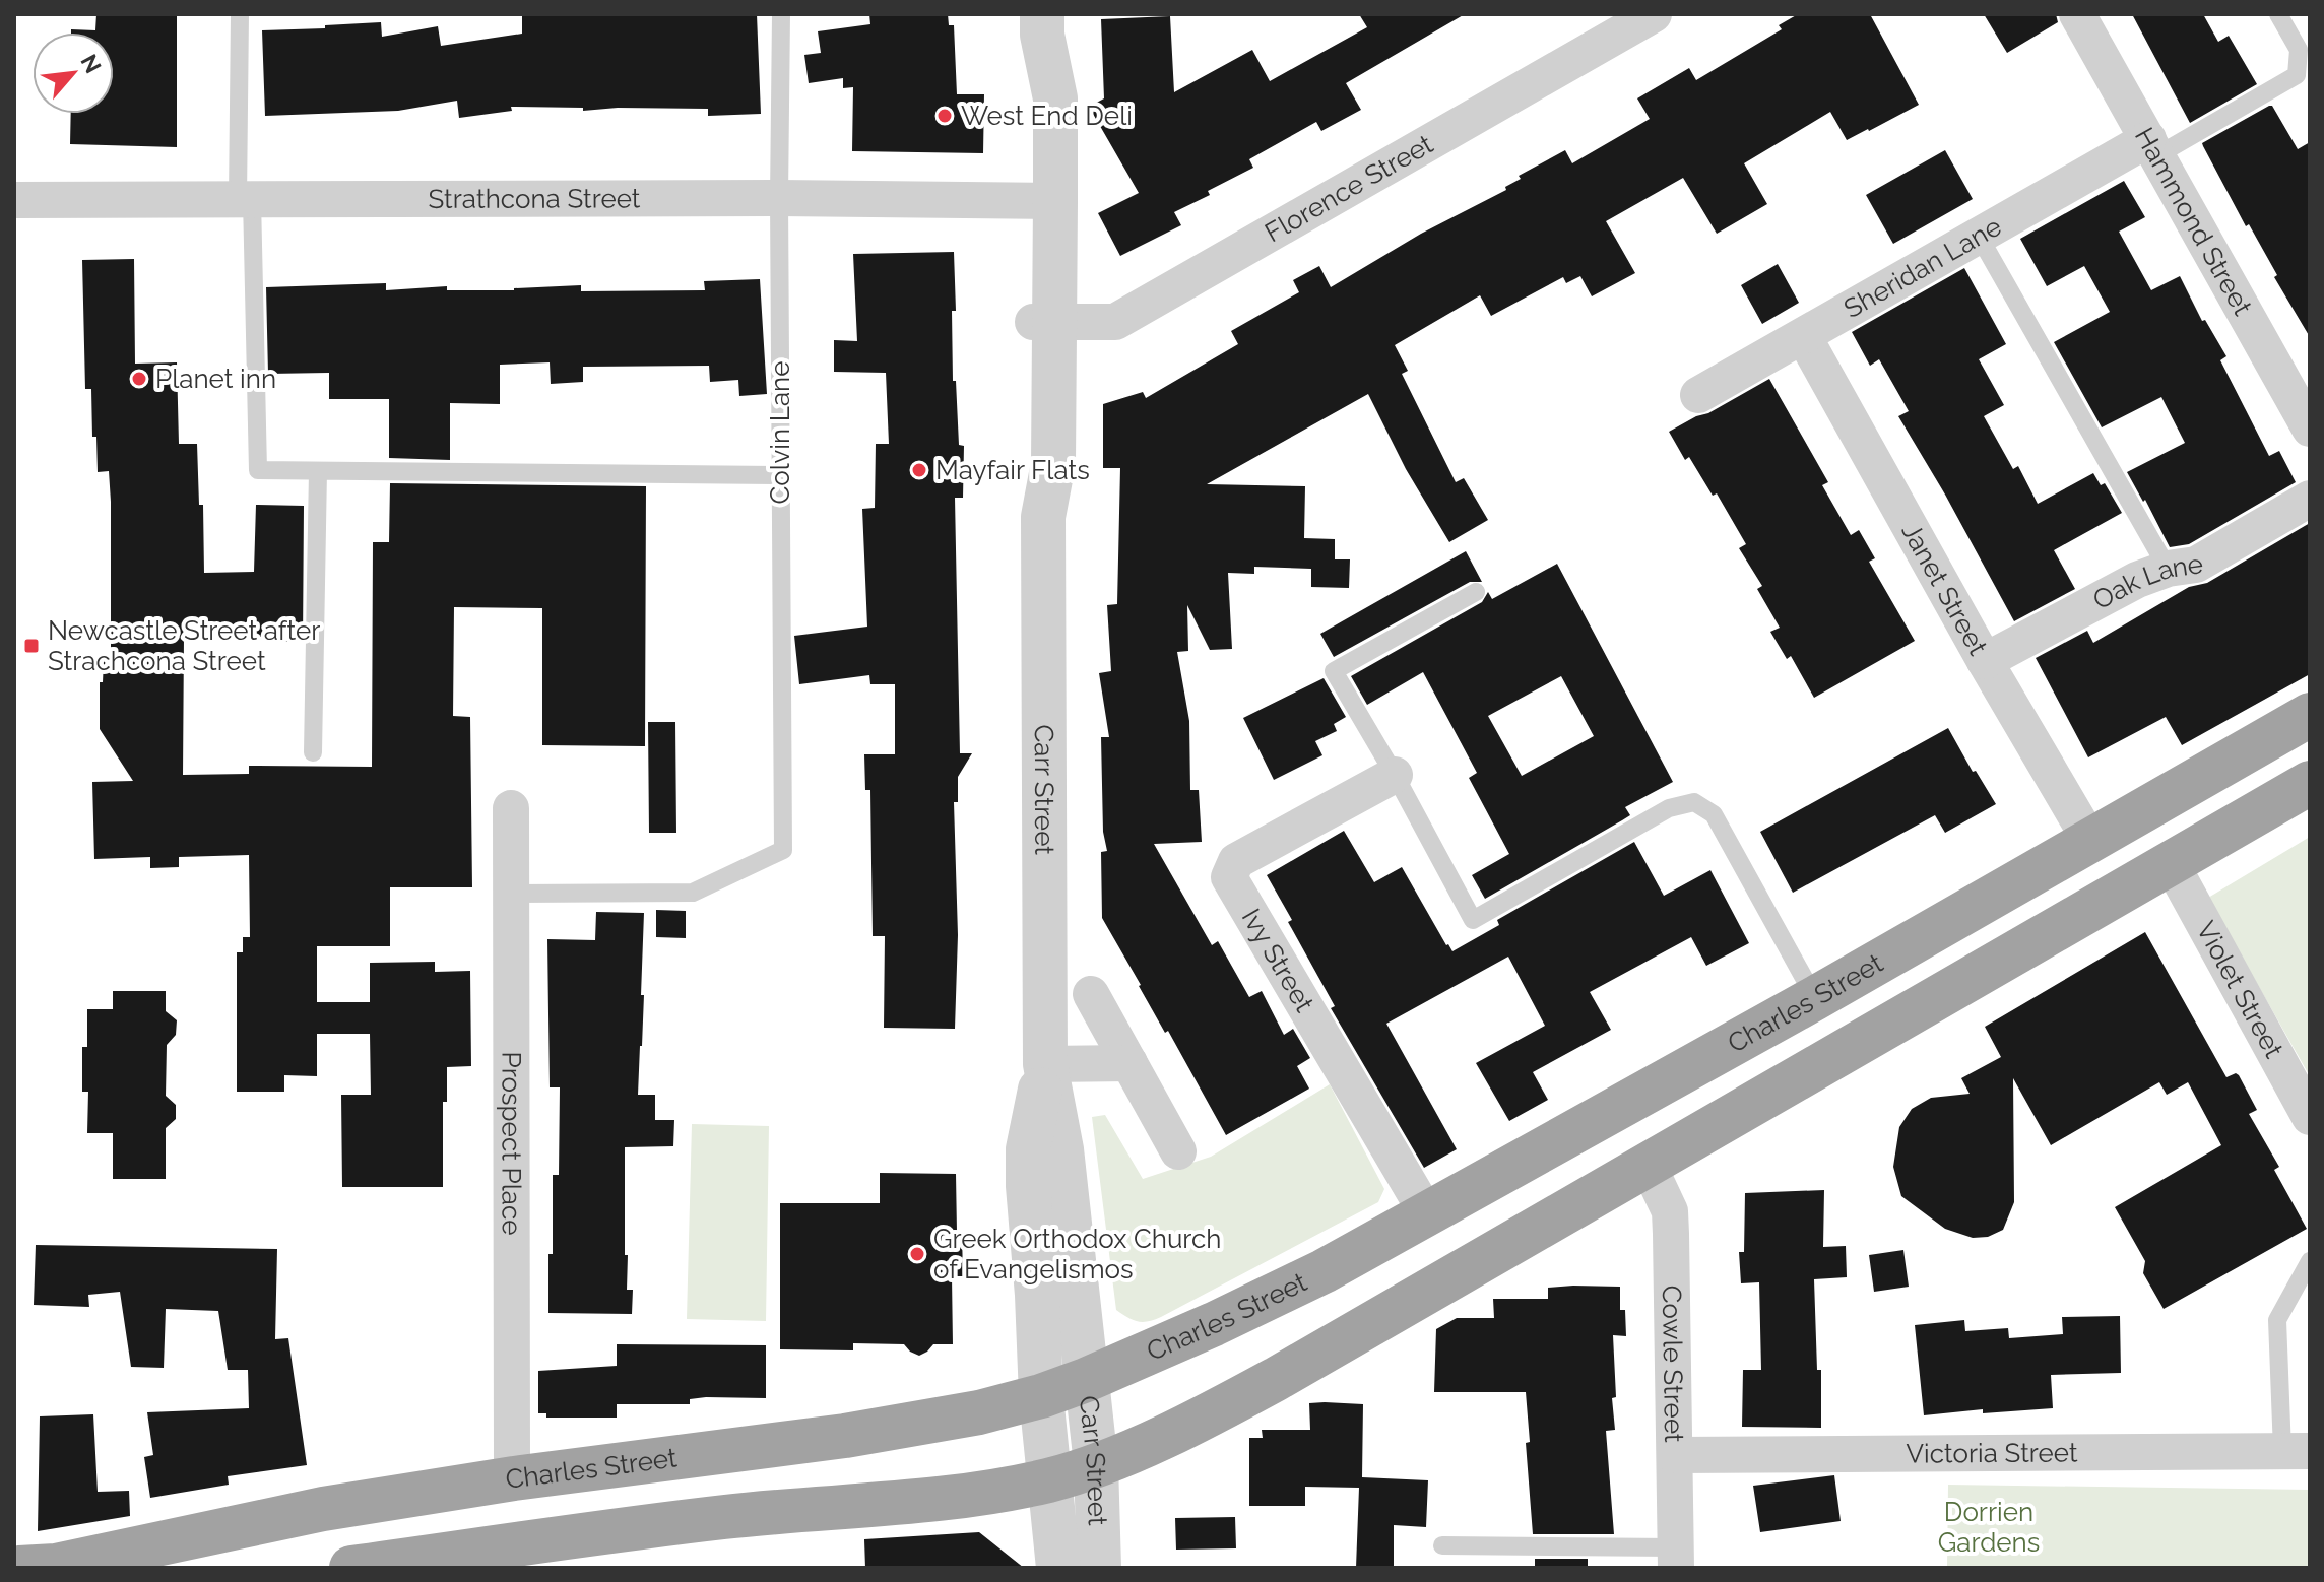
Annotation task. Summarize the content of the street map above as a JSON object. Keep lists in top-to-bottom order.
{
  "streets": {
    "highway": ["Charles Street"],
    "street": [
      "Florence Street",
      "Strathcona Street",
      "Hammond Street",
      "Sheridan Lane",
      "Oak Lane",
      "Janet Street",
      "Carr Street",
      "Ivy Street",
      "Violet Street",
      "Prospect Place",
      "Cowle Street",
      "Victoria Street"
    ],
    "lane": ["Colvin Lane"]
  },
  "crossings": [
    ["Florence Street", "Carr Street"],
    ["Strathcona Street", "Colvin Lane"],
    ["Strathcona Street", "Carr Street"],
    ["Hammond Street", "Sheridan Lane"],
    ["Sheridan Lane", "Janet Street"],
    ["Colvin Lane", "Prospect Place"],
    ["Oak Lane", "Janet Street"],
    ["Janet Street", "Charles Street"],
    ["Carr Street", "Charles Street"],
    ["Ivy Street", "Charles Street"],
    ["Charles Street", "Prospect Place"],
    ["Cowle Street", "Victoria Street"]
  ],
  "parks": ["Dorrien Gardens"],
  "places": {
    "other": [
      "West End Deli",
      "Planet inn",
      "Mayfair Flats",
      "Greek Orthodox Church of Evangelismos"
    ],
    "transit": ["Newcastle Street after Strachcona Street"]
  },
  "north": "top right"
}
